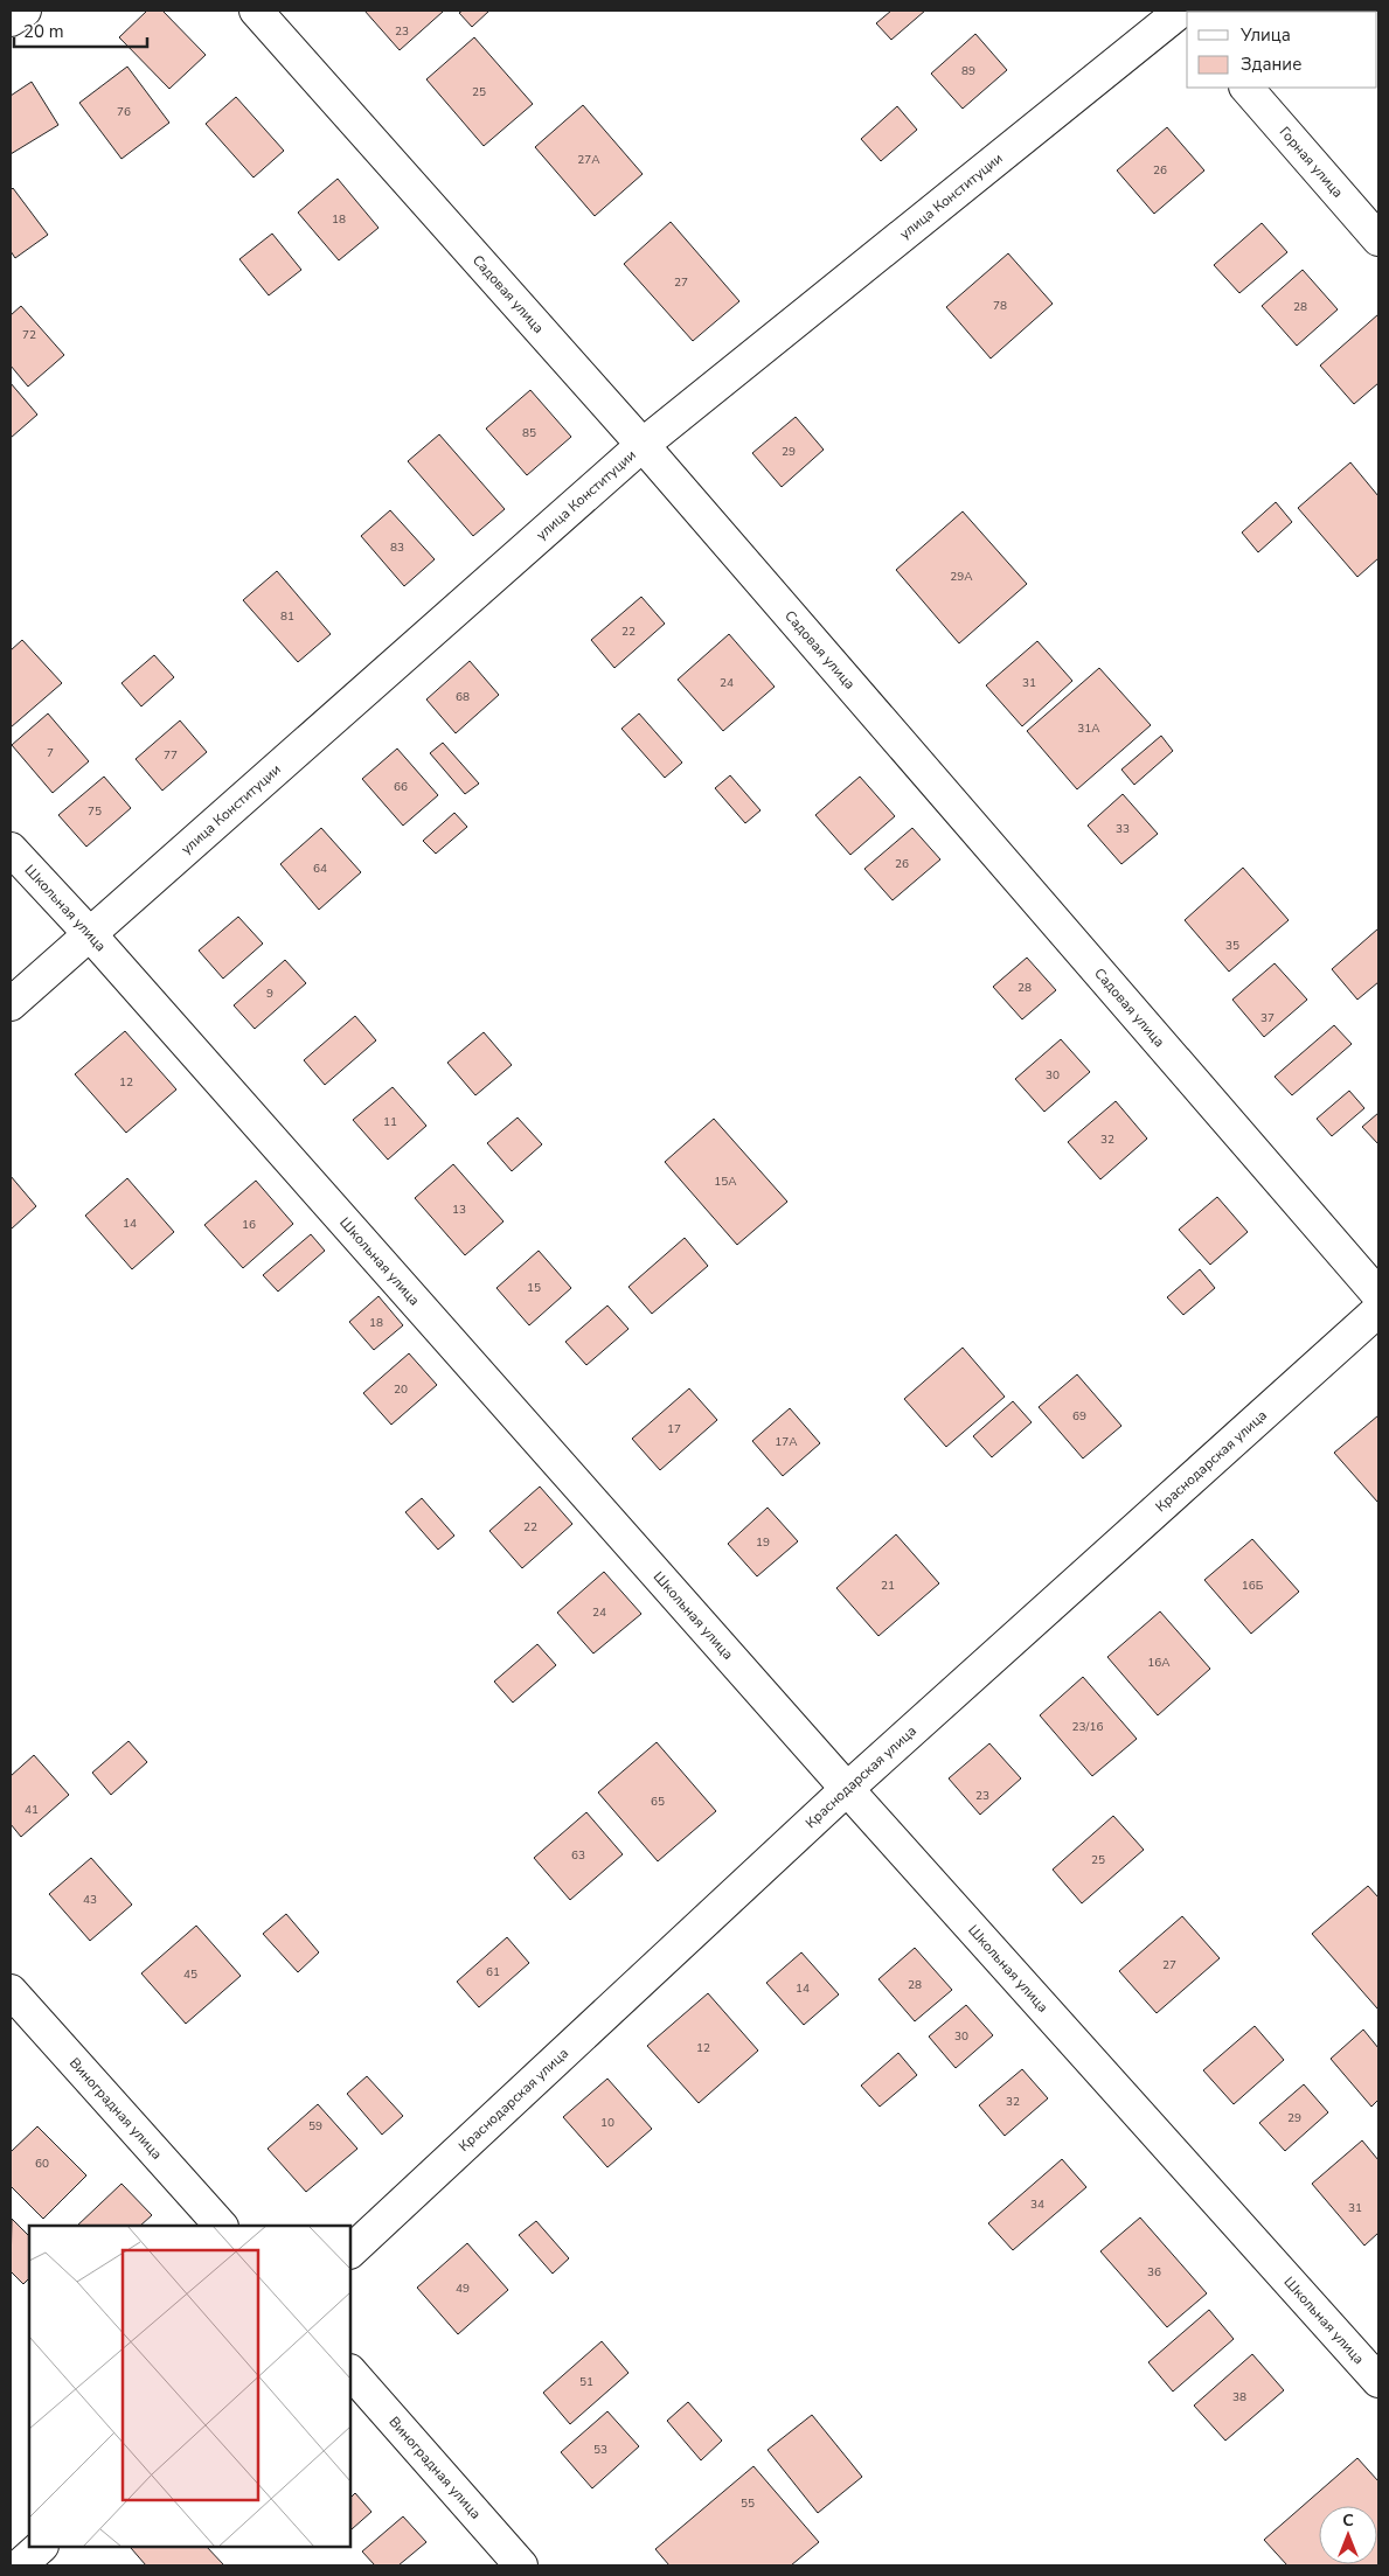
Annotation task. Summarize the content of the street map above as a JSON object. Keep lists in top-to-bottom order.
{
  "streets": {
    "street": [
      "Горная улица",
      "улица Конституции",
      "Садовая улица",
      "Школьная улица",
      "Краснодарская улица",
      "Виноградная улица"
    ]
  },
  "crossings": [
    ["улица Конституции", "Садовая улица"],
    ["улица Конституции", "Школьная улица"],
    ["Школьная улица", "Краснодарская улица"]
  ],
  "house_numbers": [
    "23",
    "89",
    "25",
    "76",
    "27А",
    "26",
    "18",
    "27",
    "78",
    "28",
    "72",
    "85",
    "29",
    "83",
    "29А",
    "81",
    "22",
    "24",
    "31",
    "68",
    "31А",
    "7",
    "77",
    "66",
    "75",
    "33",
    "26",
    "64",
    "35",
    "28",
    "9",
    "37",
    "30",
    "12",
    "11",
    "32",
    "15А",
    "13",
    "14",
    "16",
    "15",
    "18",
    "20",
    "69",
    "17",
    "17А",
    "22",
    "19",
    "21",
    "16Б",
    "24",
    "16А",
    "23/16",
    "23",
    "65",
    "41",
    "63",
    "25",
    "43",
    "27",
    "61",
    "45",
    "28",
    "14",
    "30",
    "12",
    "32",
    "29",
    "10",
    "59",
    "60",
    "34",
    "31",
    "36",
    "49",
    "51",
    "38",
    "53",
    "55"
  ],
  "legend": ["Улица", "Здание"],
  "scale_bar": "20 m",
  "north": "top"
}
